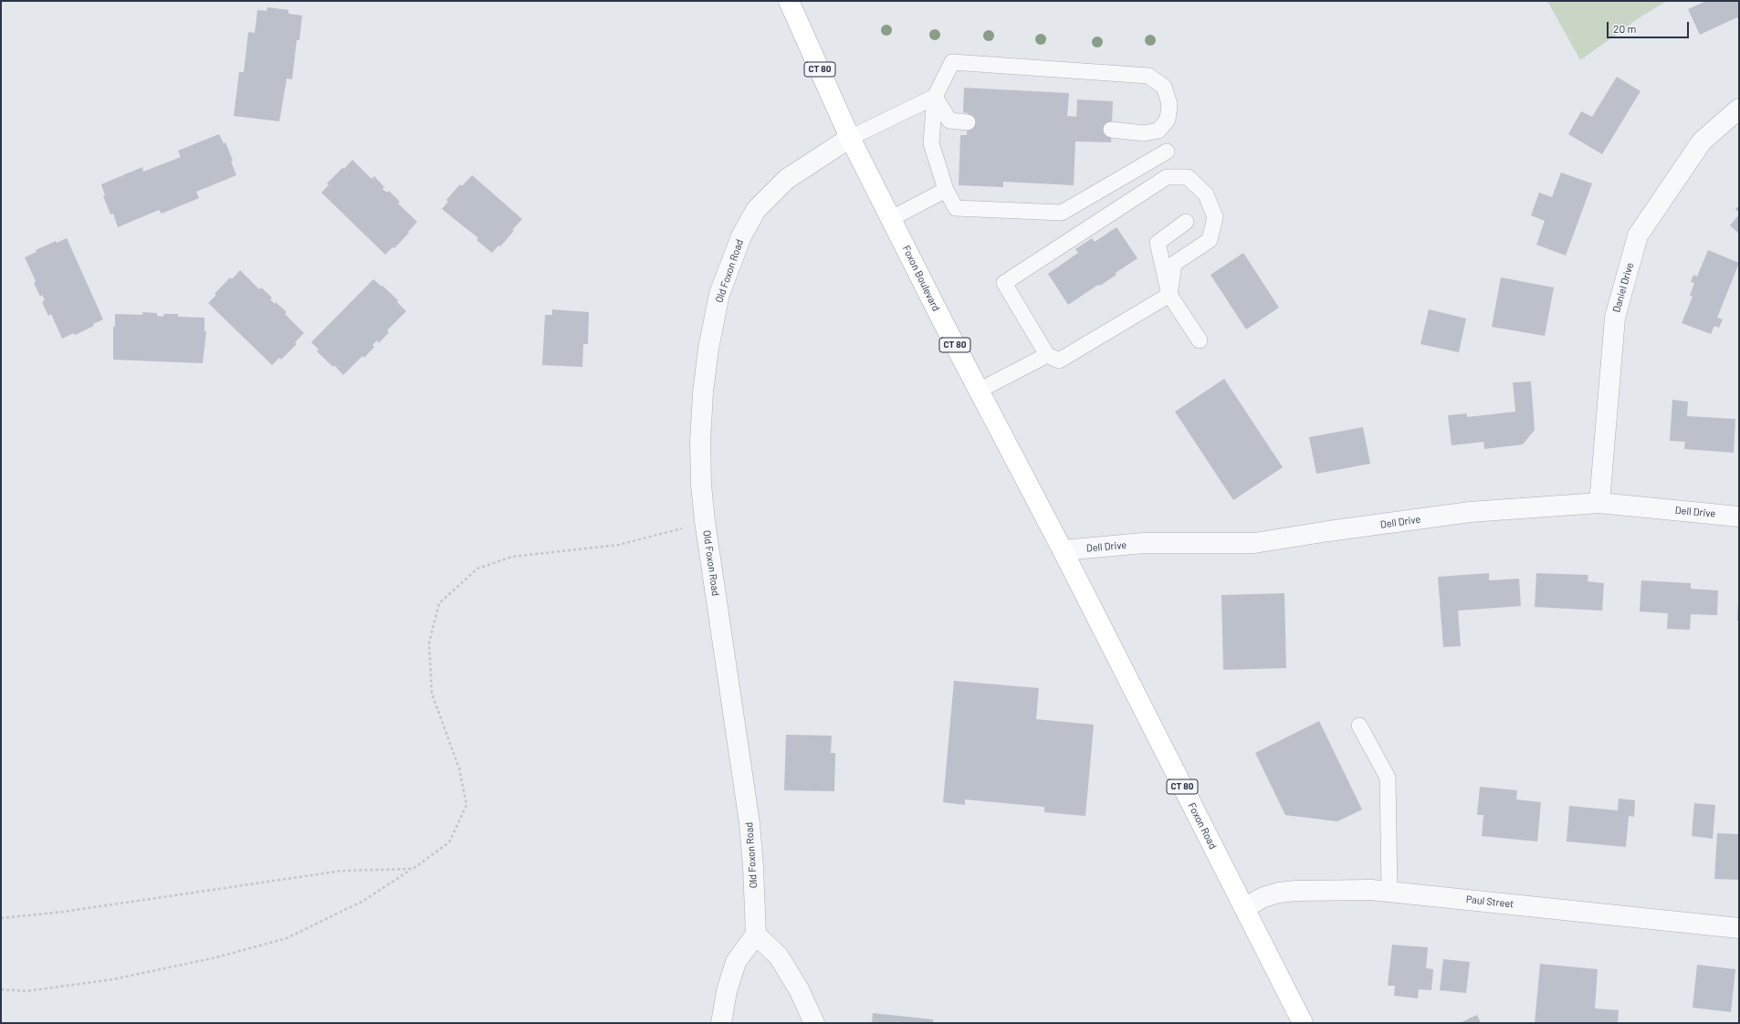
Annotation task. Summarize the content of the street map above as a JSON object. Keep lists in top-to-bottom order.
{
  "streets": {
    "main road": ["CT 80", "Foxon Boulevard", "Foxon Road"],
    "street": [
      "Old Foxon Road",
      "Daniel Drive",
      "Dell Drive",
      "Paul Street"
    ]
  },
  "crossings": [
    ["Old Foxon Road", "Foxon Boulevard"],
    ["Foxon Boulevard", "Dell Drive"],
    ["Foxon Boulevard", "Foxon Road"],
    ["Daniel Drive", "Dell Drive"],
    ["Dell Drive", "Foxon Road"],
    ["Foxon Road", "Paul Street"]
  ],
  "scale_bar": "20 m"
}
